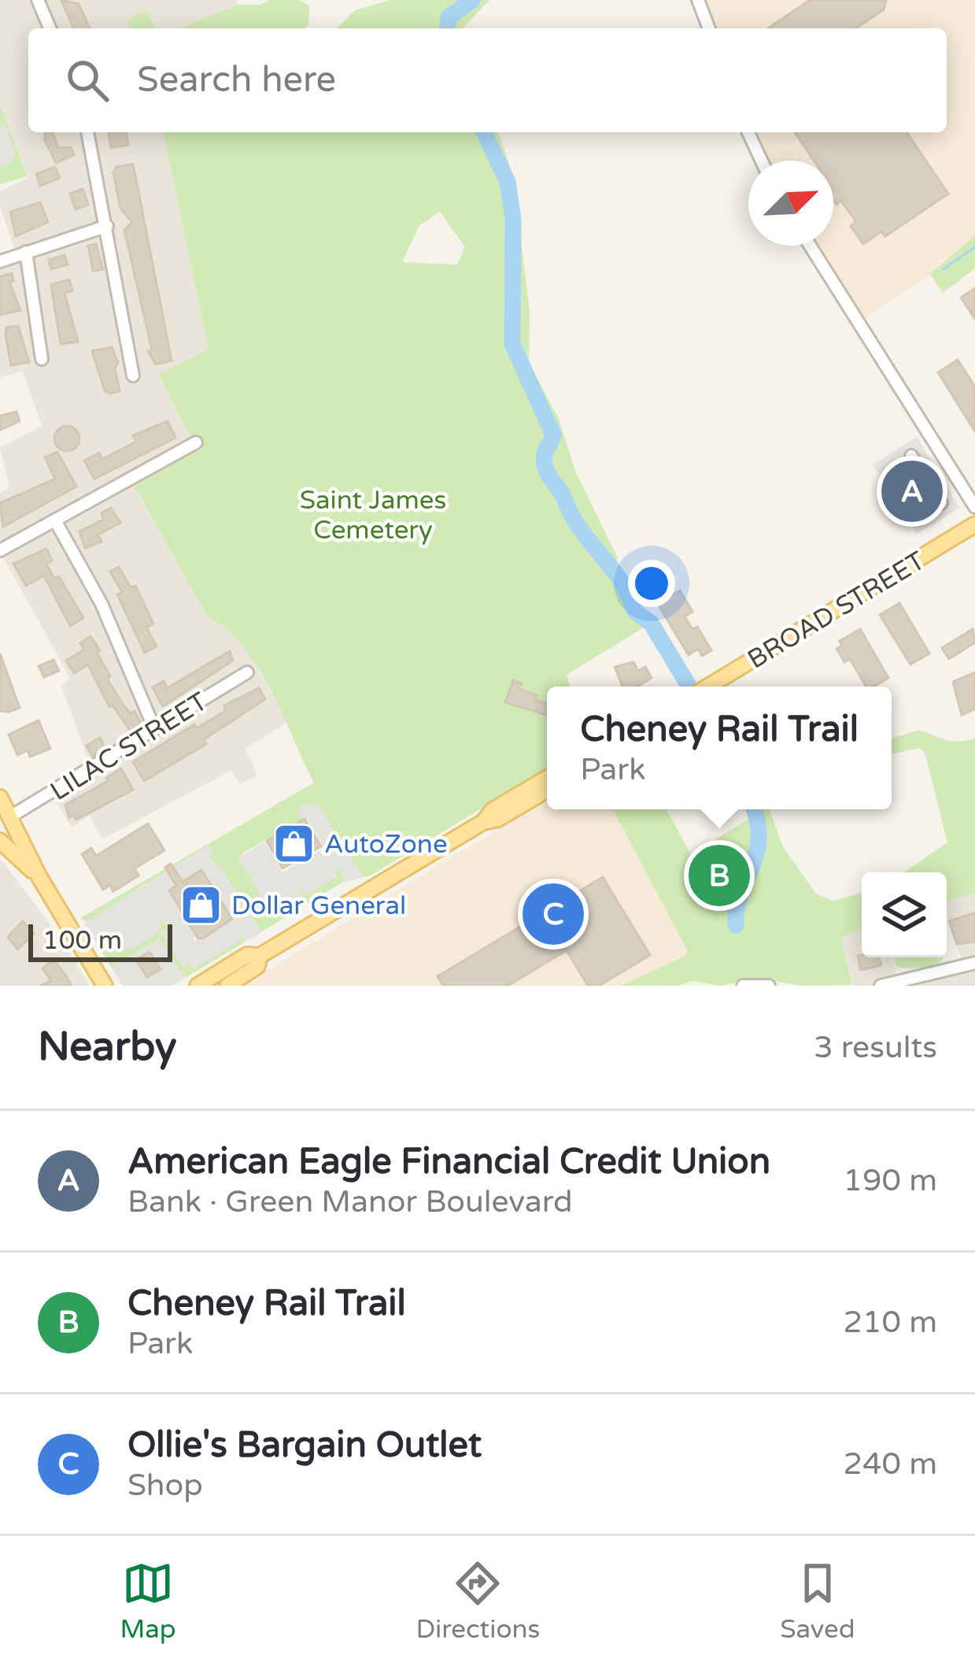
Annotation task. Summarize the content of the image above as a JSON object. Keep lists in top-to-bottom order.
{
  "streets": {
    "main road": ["BROAD STREET"],
    "street": ["LILAC STREET"]
  },
  "parks": ["Saint James Cemetery"],
  "places": {
    "shop": ["AutoZone", "Dollar General"]
  },
  "scale_bar": "100 m",
  "north": "top right",
  "page": {
    "search": "Search here",
    "pins": ["A", "B", "C"],
    "popup": ["Cheney Rail Trail", "Park"],
    "scale": "100 m",
    "heading": ["Nearby", "3 results"],
    "list": [
      {
        "mark": "A",
        "name": "American Eagle Financial Credit Union",
        "note": "Bank · Green Manor Boulevard",
        "value": "190 m"
      },
      {
        "mark": "B",
        "name": "Cheney Rail Trail",
        "note": "Park",
        "value": "210 m"
      },
      {
        "mark": "C",
        "name": "Ollie's Bargain Outlet",
        "note": "Shop",
        "value": "240 m"
      }
    ],
    "nav": ["Map", "Directions", "Saved"]
  }
}
